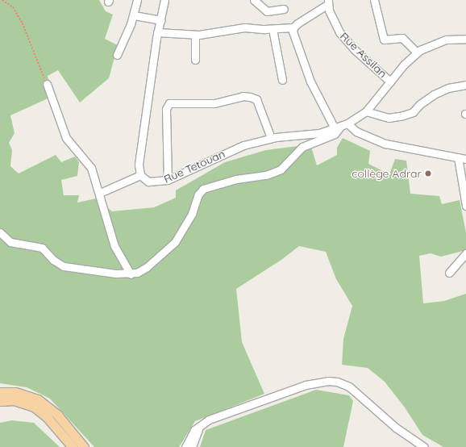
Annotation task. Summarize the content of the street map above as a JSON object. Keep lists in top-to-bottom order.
{
  "streets": {
    "street": ["Rue Assilan", "Rue Tetouan"]
  },
  "places": ["collège Adrar"]
}
